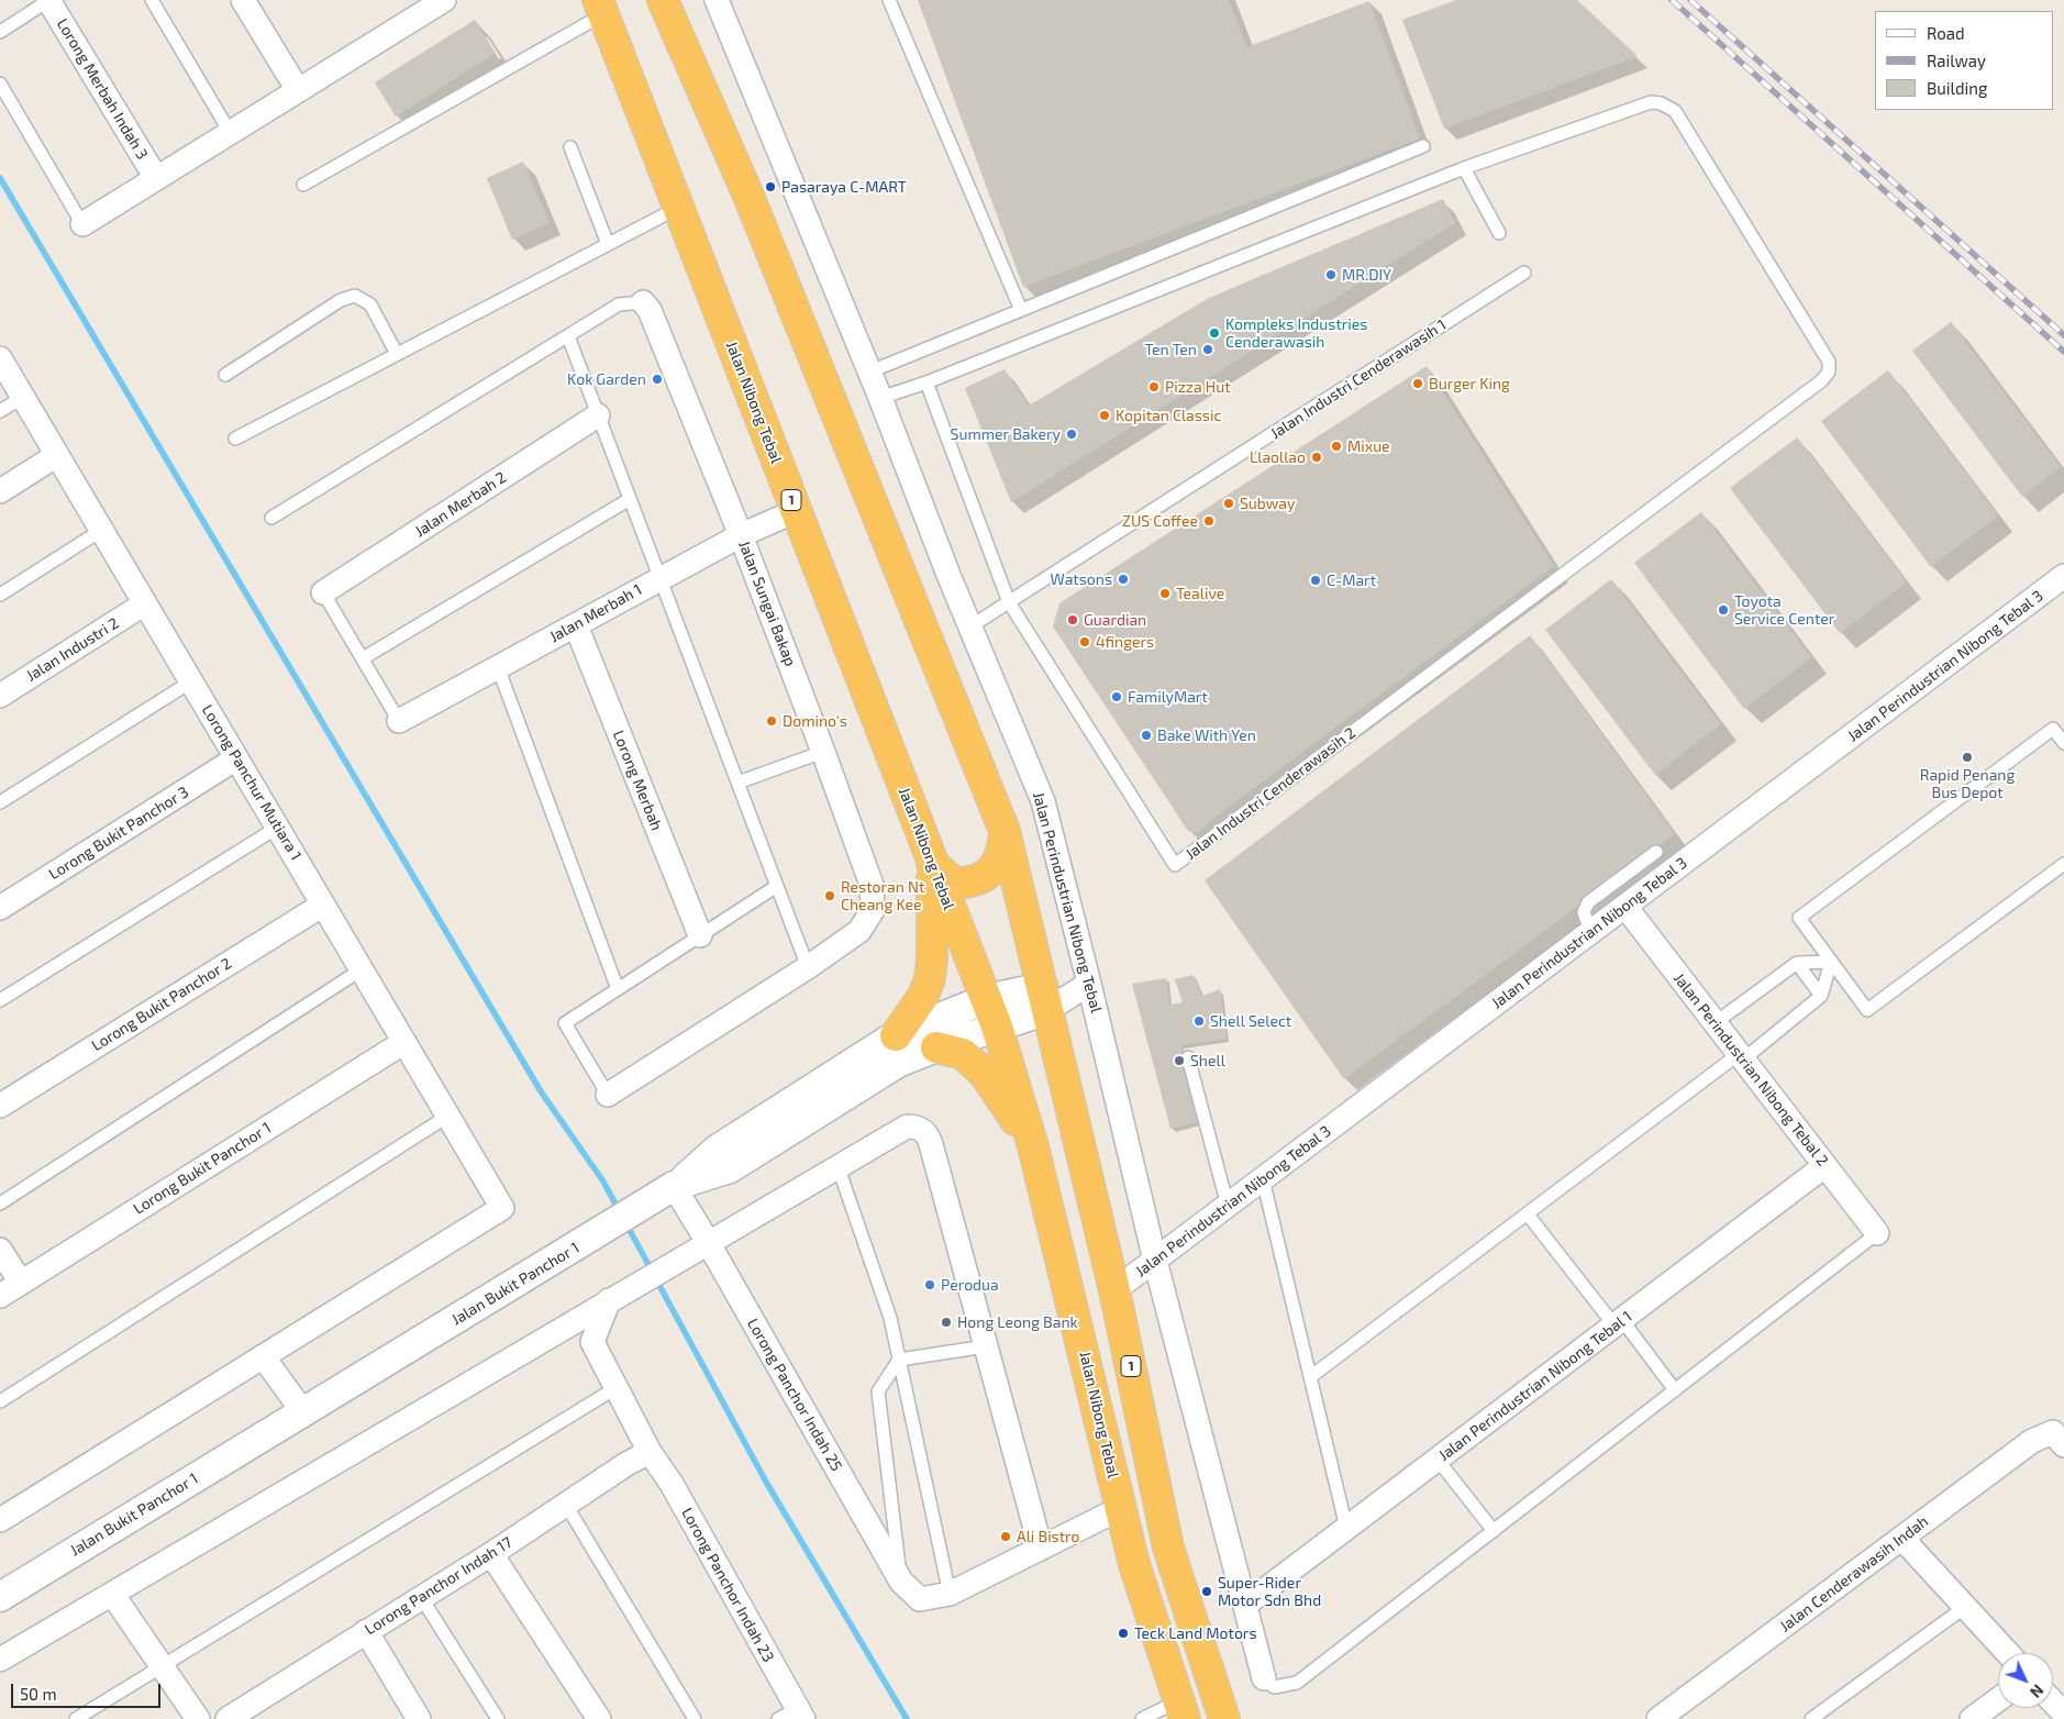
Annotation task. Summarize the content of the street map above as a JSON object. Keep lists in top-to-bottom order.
{
  "streets": {
    "highway": ["Jalan Nibong Tebal", "1"],
    "street": [
      "Lorong Merbah Indah 3",
      "Jalan Merbah 2",
      "Jalan Sungai Bakap",
      "Jalan Merbah 1",
      "Jalan Industri 2",
      "Jalan Perindustrian Nibong Tebal 3",
      "Lorong Merbah",
      "Lorong Panchur Mutiara 1",
      "Lorong Bukit Panchor 3",
      "Jalan Perindustrian Nibong Tebal",
      "Lorong Bukit Panchor 2",
      "Jalan Perindustrian Nibong Tebal 2",
      "Lorong Bukit Panchor 1",
      "Jalan Bukit Panchor 1",
      "Jalan Perindustrian Nibong Tebal 1",
      "Lorong Panchor Indah 25",
      "Jalan Cenderawasih Indah",
      "Lorong Panchor Indah 23",
      "Lorong Panchor Indah 17"
    ],
    "lane": ["Jalan Industri Cenderawasih 1", "Jalan Industri Cenderawasih 2"]
  },
  "crossings": [
    ["Jalan Industri Cenderawasih 1", "Jalan Industri Cenderawasih 2"],
    ["Jalan Industri Cenderawasih 1", "Jalan Perindustrian Nibong Tebal"],
    ["Jalan Nibong Tebal", "Jalan Merbah 1"],
    ["Jalan Nibong Tebal", "Jalan Bukit Panchor 1"],
    ["1", "Jalan Perindustrian Nibong Tebal 3"],
    ["1", "Jalan Bukit Panchor 1"],
    ["Jalan Sungai Bakap", "Jalan Merbah 1"],
    ["Jalan Merbah 1", "Lorong Merbah"],
    ["Jalan Industri 2", "Lorong Panchur Mutiara 1"],
    ["Jalan Perindustrian Nibong Tebal 3", "Jalan Perindustrian Nibong Tebal"],
    ["Jalan Perindustrian Nibong Tebal 3", "Jalan Perindustrian Nibong Tebal 2"],
    ["Lorong Panchur Mutiara 1", "Lorong Bukit Panchor 3"],
    ["Lorong Panchur Mutiara 1", "Lorong Bukit Panchor 2"],
    ["Lorong Panchur Mutiara 1", "Lorong Bukit Panchor 1"],
    ["Jalan Perindustrian Nibong Tebal", "Jalan Perindustrian Nibong Tebal 1"],
    ["Jalan Perindustrian Nibong Tebal 2", "Jalan Perindustrian Nibong Tebal 1"],
    ["Jalan Bukit Panchor 1", "Lorong Panchor Indah 25"],
    ["Lorong Panchor Indah 23", "Lorong Panchor Indah 17"]
  ],
  "places": [
    "Pasaraya C-MART",
    "MR.DIY",
    "Kompleks Industries Cenderawasih",
    "Ten Ten",
    "Kok Garden",
    "Burger King",
    "Pizza Hut",
    "Kopitan Classic",
    "Summer Bakery",
    "Mixue",
    "Llaollao",
    "Subway",
    "ZUS Coffee",
    "Watsons",
    "C-Mart",
    "Tealive",
    "Toyota Service Center",
    "Guardian",
    "4fingers",
    "FamilyMart",
    "Domino's",
    "Bake With Yen",
    "Rapid Penang Bus Depot",
    "Restoran Nt Cheang Kee",
    "Shell Select",
    "Shell",
    "Perodua",
    "Hong Leong Bank",
    "Ali Bistro",
    "Super-Rider Motor Sdn Bhd",
    "Teck Land Motors"
  ],
  "legend": ["Road", "Railway", "Building"],
  "scale_bar": "50 m",
  "north": "bottom right"
}
